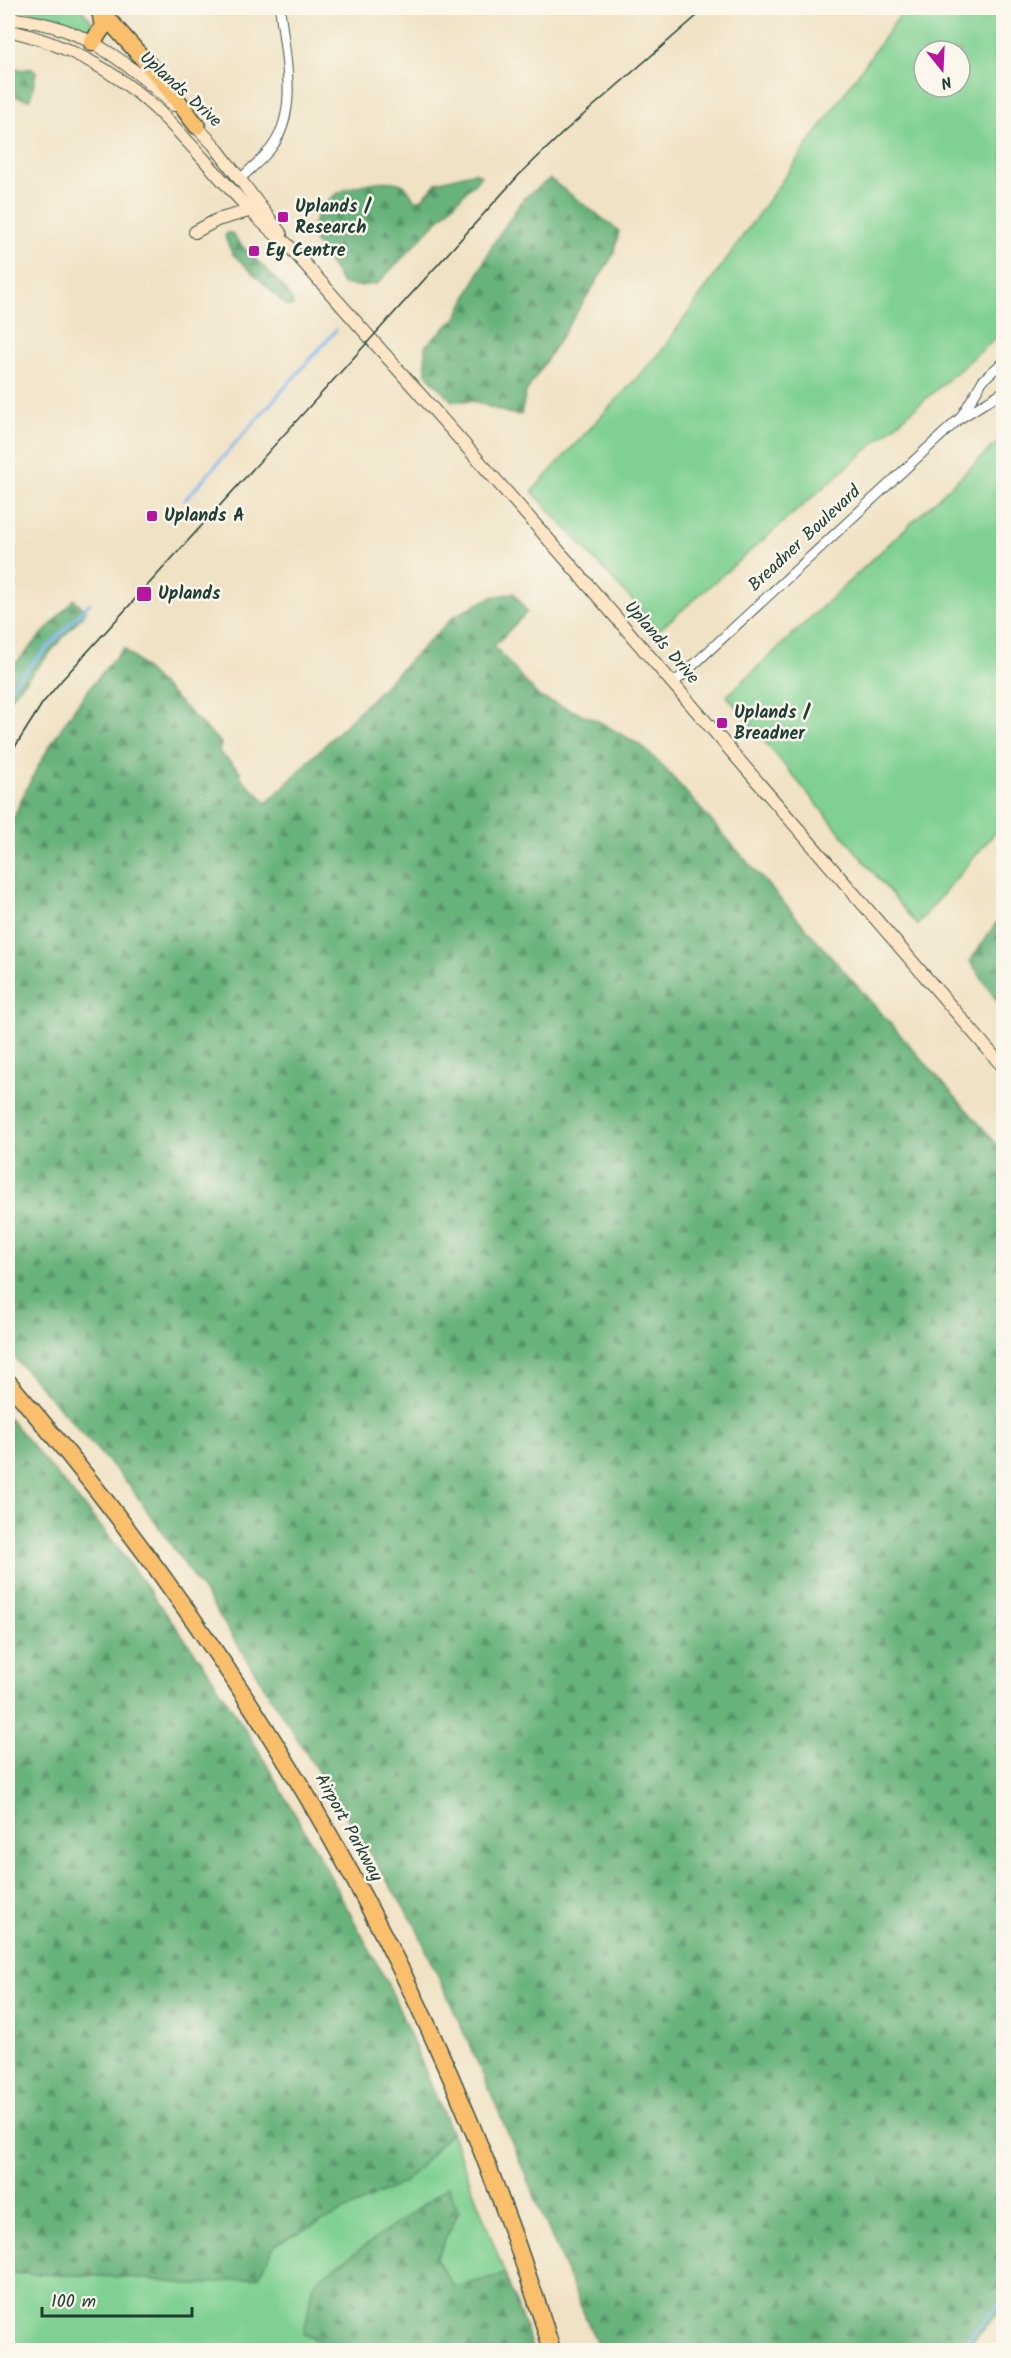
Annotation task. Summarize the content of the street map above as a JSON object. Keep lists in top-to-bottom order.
{
  "streets": {
    "highway": ["Airport Parkway"],
    "main road": ["Uplands Drive"],
    "street": ["Breadner Boulevard"]
  },
  "crossings": [
    ["Uplands Drive", "Breadner Boulevard"]
  ],
  "places": {
    "transit": [
      "Uplands / Research",
      "Ey Centre",
      "Uplands A",
      "Uplands",
      "Uplands / Breadner"
    ]
  },
  "scale_bar": "100 m",
  "north": "bottom"
}
